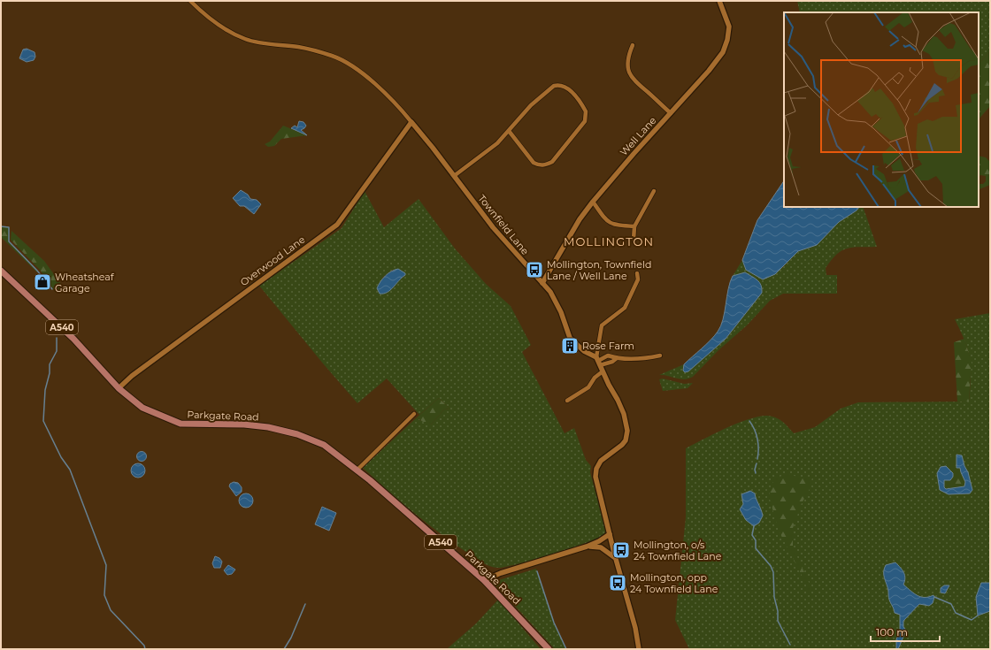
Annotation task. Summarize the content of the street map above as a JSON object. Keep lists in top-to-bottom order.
{
  "streets": {
    "main road": ["A540", "Parkgate Road"],
    "street": ["Well Lane", "Townfield Lane", "Overwood Lane"]
  },
  "crossings": [
    ["Well Lane", "Townfield Lane"],
    ["Townfield Lane", "Overwood Lane"],
    ["Overwood Lane", "Parkgate Road"]
  ],
  "districts": ["MOLLINGTON"],
  "places": {
    "bus stop": ["Mollington, Townfield Lane / Well Lane", "Mollington, o/s 24 Townfield Lane", "Mollington, opp 24 Townfield Lane"],
    "shop": ["Wheatsheaf Garage"],
    "building": ["Rose Farm"]
  },
  "scale_bar": "100 m"
}
